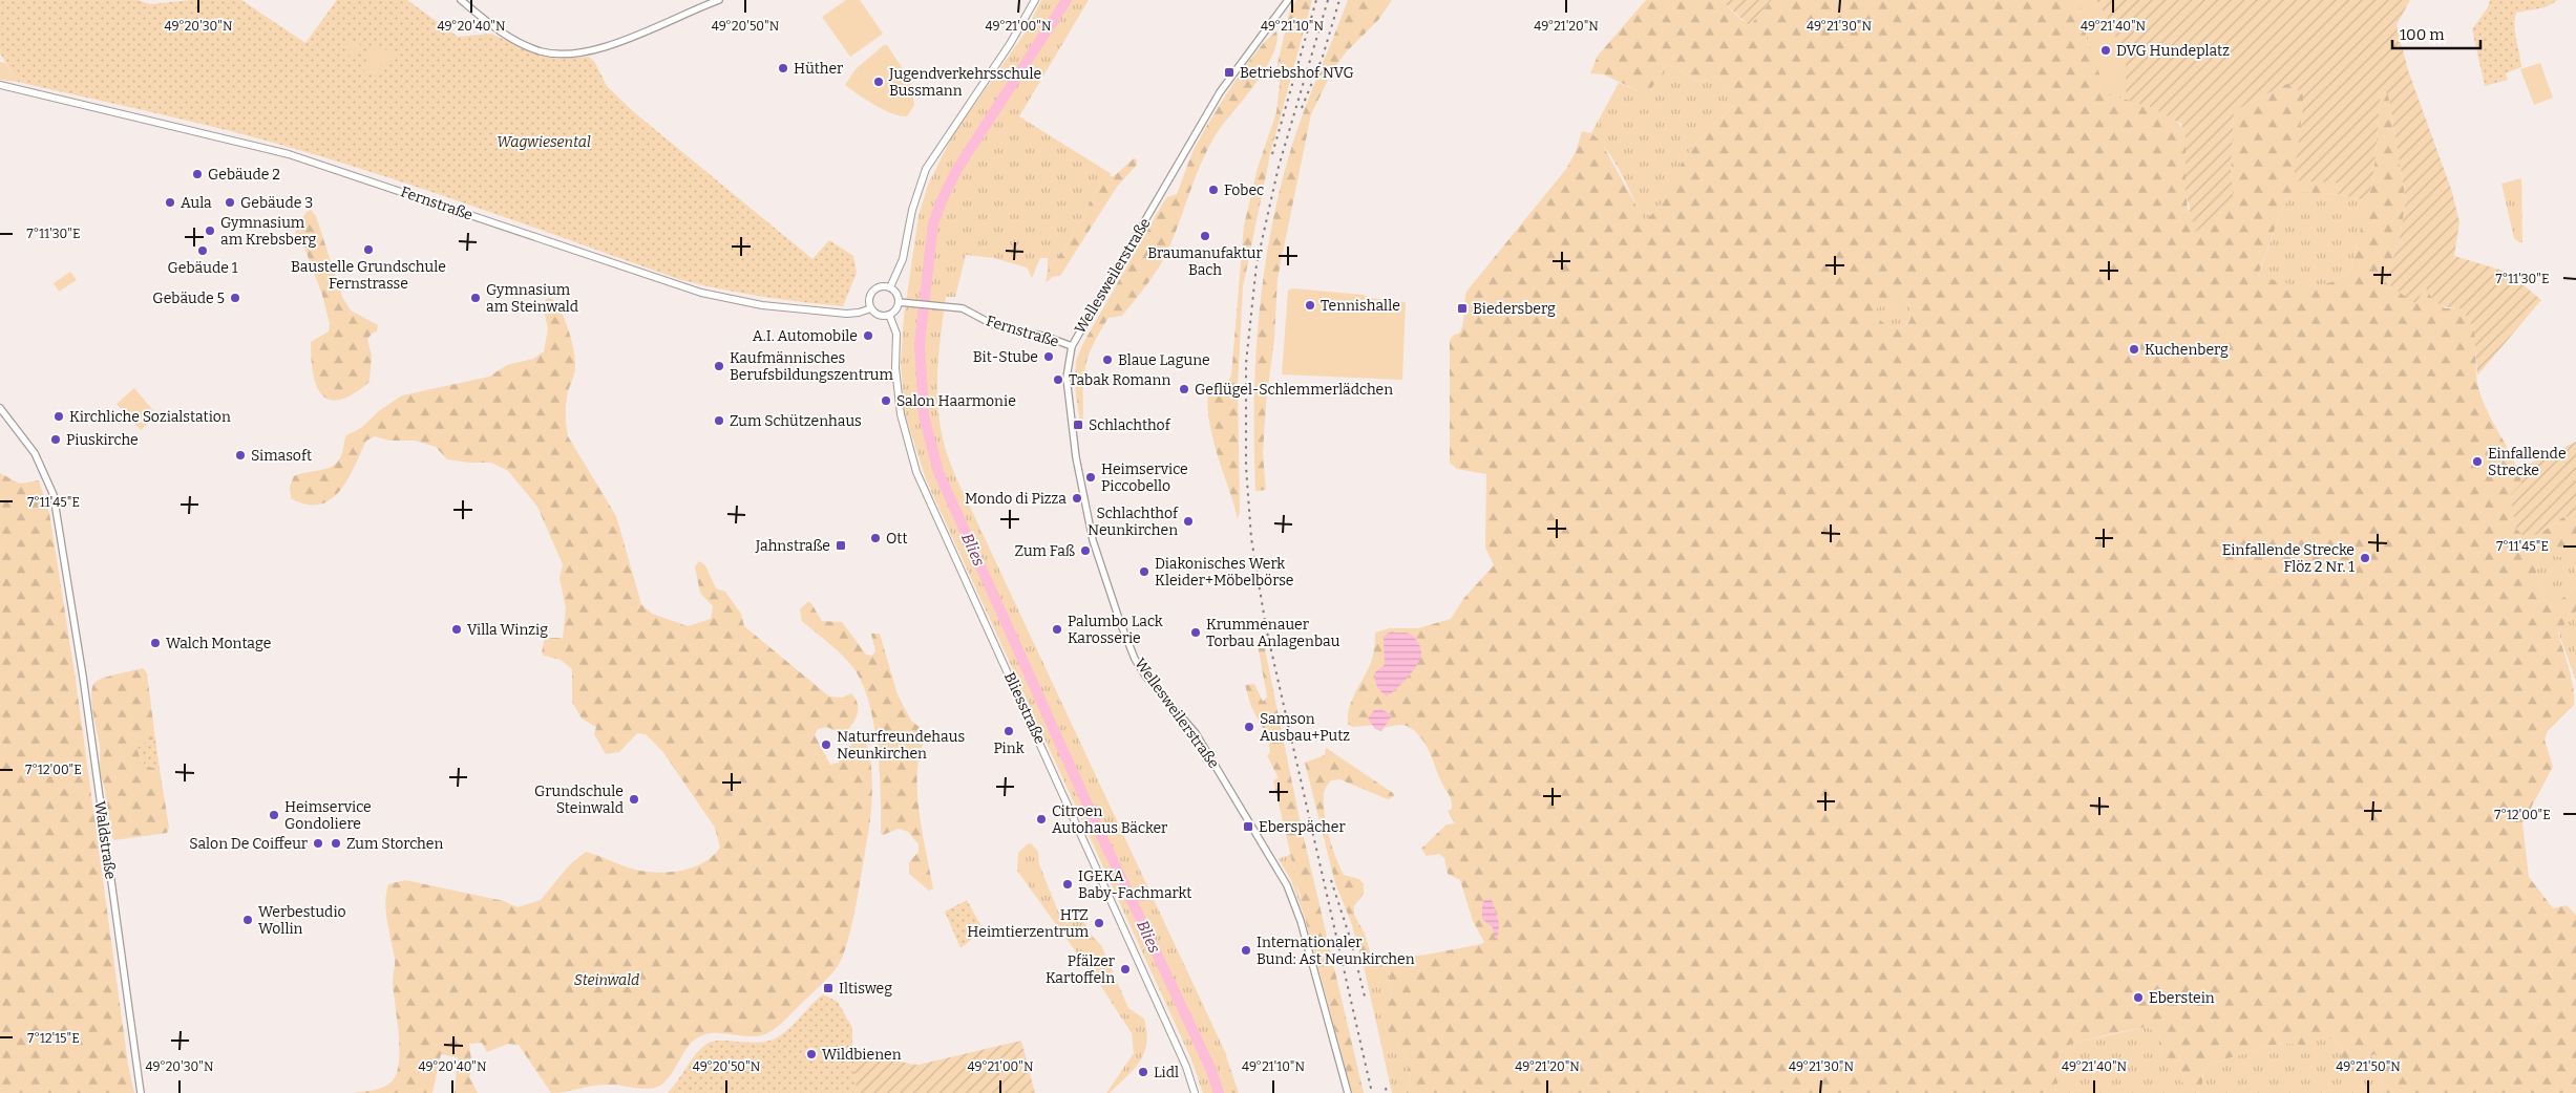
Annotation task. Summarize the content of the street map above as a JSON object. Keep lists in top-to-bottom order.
{
  "streets": {
    "main road": ["Fernstraße", "Bliesstraße"],
    "street": ["Wellesweilerstraße", "Waldstraße"]
  },
  "crossings": [
    ["Fernstraße", "Wellesweilerstraße"],
    ["Fernstraße", "Bliesstraße"]
  ],
  "water": ["Blies"],
  "parks": ["Wagwiesental", "Steinwald"],
  "places": {
    "other": [
      "DVG Hundeplatz",
      "Hüther",
      "Jugendverkehrsschule Bussmann",
      "Gebäude 2",
      "Fobec",
      "Aula",
      "Gebäude 3",
      "Gymnasium am Krebsberg",
      "Braumanufaktur Bach",
      "Baustelle Grundschule Fernstrasse",
      "Gebäude 1",
      "Gebäude 5",
      "Gymnasium am Steinwald",
      "Tennishalle",
      "A.I. Automobile",
      "Kuchenberg",
      "Bit-Stube",
      "Blaue Lagune",
      "Kaufmännisches Berufsbildungszentrum",
      "Tabak Romann",
      "Geflügel-Schlemmerlädchen",
      "Salon Haarmonie",
      "Kirchliche Sozialstation",
      "Zum Schützenhaus",
      "Piuskirche",
      "Simasoft",
      "Einfallende Strecke",
      "Heimservice Piccobello",
      "Mondo di Pizza",
      "Schlachthof Neunkirchen",
      "Ott",
      "Zum Faß",
      "Einfallende Strecke Flöz 2 Nr. 1",
      "Diakonisches Werk Kleider+Möbelbörse",
      "Villa Winzig",
      "Palumbo Lack Karosserie",
      "Krummenauer Torbau Anlagenbau",
      "Walch Montage",
      "Samson Ausbau+Putz",
      "Pink",
      "Naturfreundehaus Neunkirchen",
      "Grundschule Steinwald",
      "Heimservice Gondoliere",
      "Citroen Autohaus Bäcker",
      "Salon De Coiffeur",
      "Zum Storchen",
      "IGEKA Baby-Fachmarkt",
      "Werbestudio Wollin",
      "HTZ Heimtierzentrum",
      "Internationaler Bund: Ast Neunkirchen",
      "Pfälzer Kartoffeln",
      "Eberstein",
      "Wildbienen",
      "Lidl"
    ],
    "transit": [
      "Betriebshof NVG",
      "Biedersberg",
      "Schlachthof",
      "Jahnstraße",
      "Eberspächer",
      "Iltisweg"
    ]
  },
  "scale_bar": "100 m",
  "coordinates": [
    "49°20'30\"N",
    "49°20'40\"N",
    "49°20'50\"N",
    "49°21'00\"N",
    "49°21'10\"N",
    "49°21'20\"N",
    "49°21'30\"N",
    "49°21'40\"N",
    "7°11'30\"E",
    "7°11'45\"E",
    "7°12'00\"E",
    "7°12'15\"E",
    "49°21'50\"N"
  ]
}
